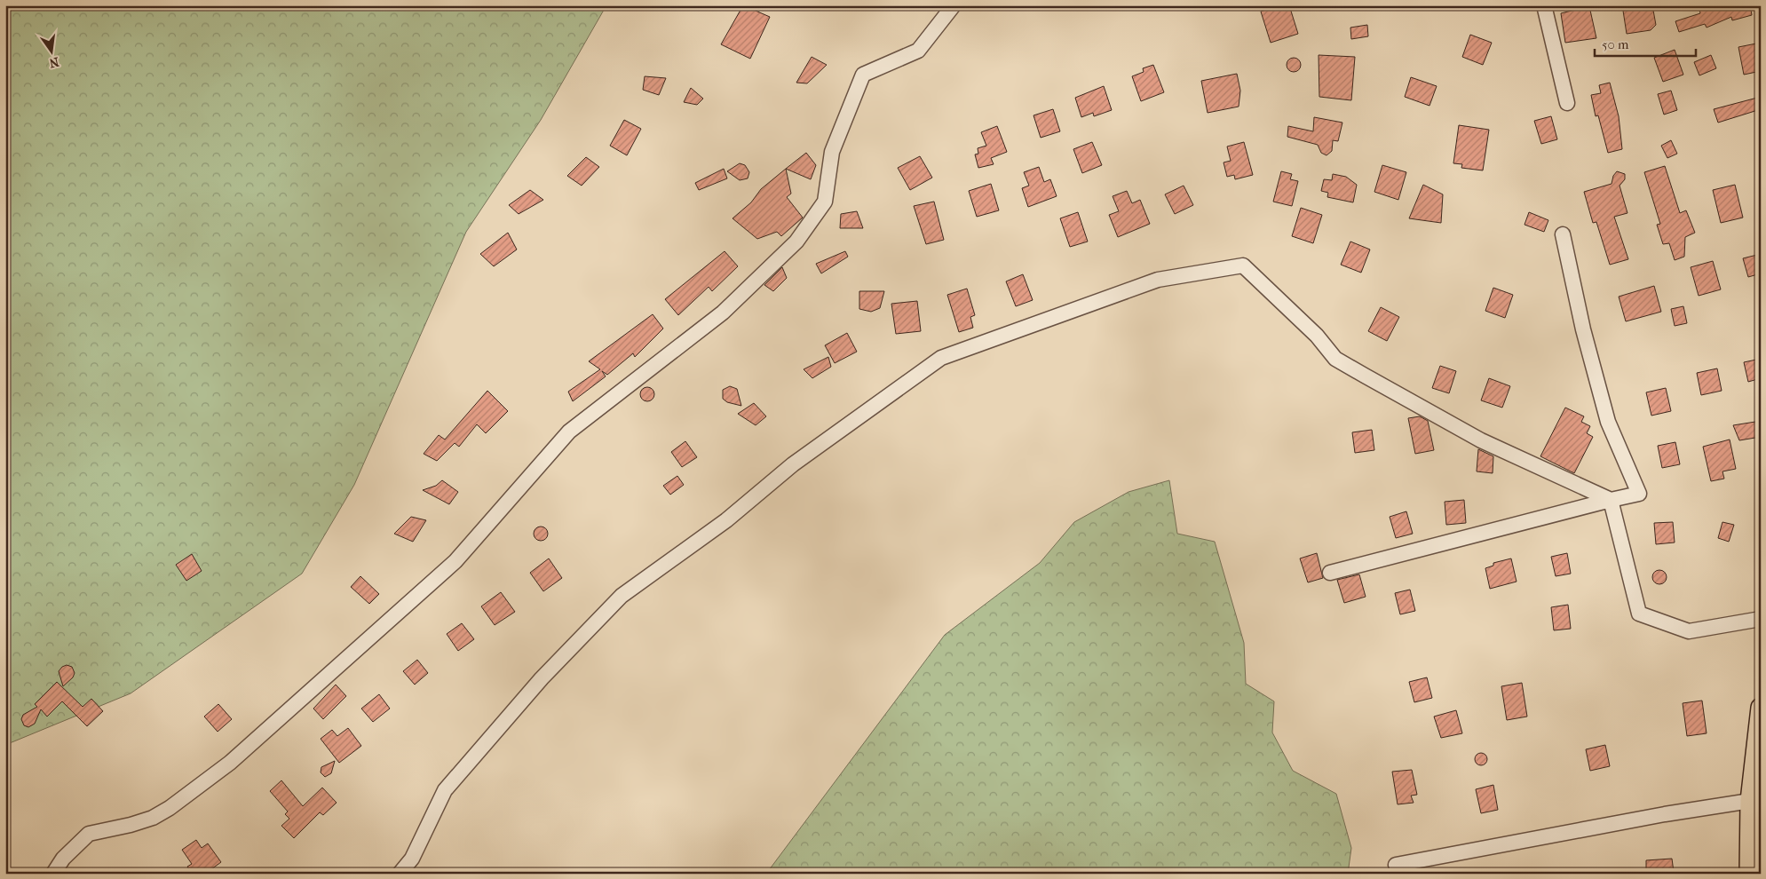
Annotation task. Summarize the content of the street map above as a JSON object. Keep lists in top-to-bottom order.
{
  "scale_bar": "50 m",
  "north": "bottom"
}
